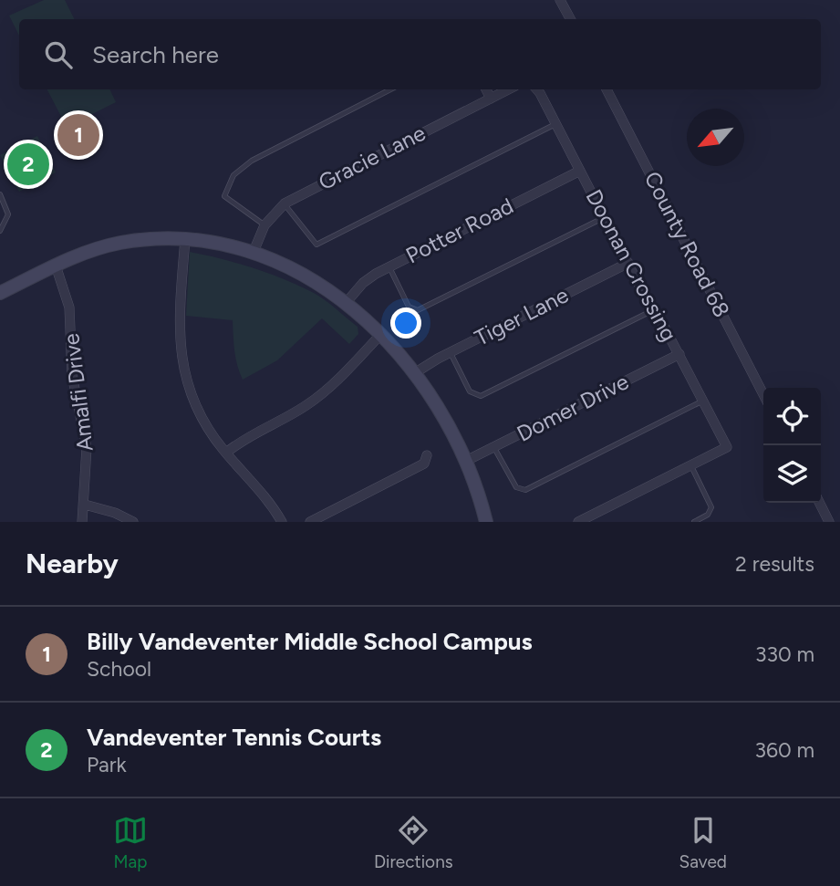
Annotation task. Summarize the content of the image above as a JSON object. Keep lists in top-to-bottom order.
{
  "streets": {
    "street": [
      "Gracie Lane",
      "Potter Road",
      "County Road 68",
      "Doonan Crossing",
      "Tiger Lane",
      "Amalfi Drive",
      "Domer Drive"
    ]
  },
  "crossings": [
    ["Potter Road", "Doonan Crossing"],
    ["Doonan Crossing", "Tiger Lane"],
    ["Doonan Crossing", "Domer Drive"]
  ],
  "north": "bottom left",
  "page": {
    "search": "Search here",
    "pins": ["1", "2"],
    "heading": ["Nearby", "2 results"],
    "list": [
      {
        "mark": "1",
        "name": "Billy Vandeventer Middle School Campus",
        "note": "School",
        "value": "330 m"
      },
      {
        "mark": "2",
        "name": "Vandeventer Tennis Courts",
        "note": "Park",
        "value": "360 m"
      }
    ],
    "nav": ["Map", "Directions", "Saved"]
  }
}
